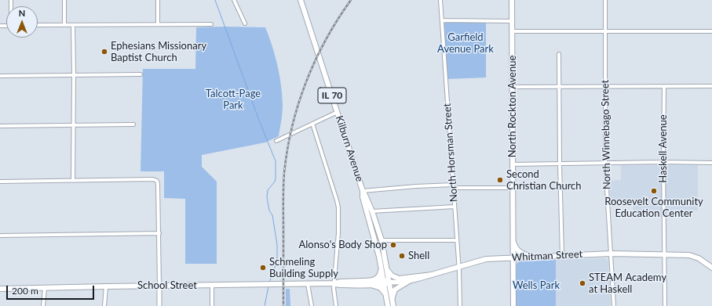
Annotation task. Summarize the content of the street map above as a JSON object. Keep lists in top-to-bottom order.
{
  "streets": {
    "main road": [
      "IL 70",
      "North Rockton Avenue",
      "Kilburn Avenue",
      "Whitman Street",
      "School Street"
    ],
    "street": ["North Winnebago Street", "Haskell Avenue", "North Horsman Street"]
  },
  "crossings": [
    ["North Rockton Avenue", "Whitman Street"],
    ["North Winnebago Street", "Whitman Street"],
    ["Kilburn Avenue", "Whitman Street"],
    ["Kilburn Avenue", "School Street"],
    ["Haskell Avenue", "Whitman Street"],
    ["North Horsman Street", "Whitman Street"],
    ["Whitman Street", "School Street"]
  ],
  "parks": ["Garfield Avenue Park", "Talcott-Page Park", "Wells Park"],
  "places": [
    "Ephesians Missionary Baptist Church",
    "Second Christian Church",
    "Roosevelt Community Education Center",
    "Alonso's Body Shop",
    "Shell",
    "Schmeling Building Supply",
    "STEAM Academy at Haskell"
  ],
  "scale_bar": "200 m",
  "north": "top"
}
